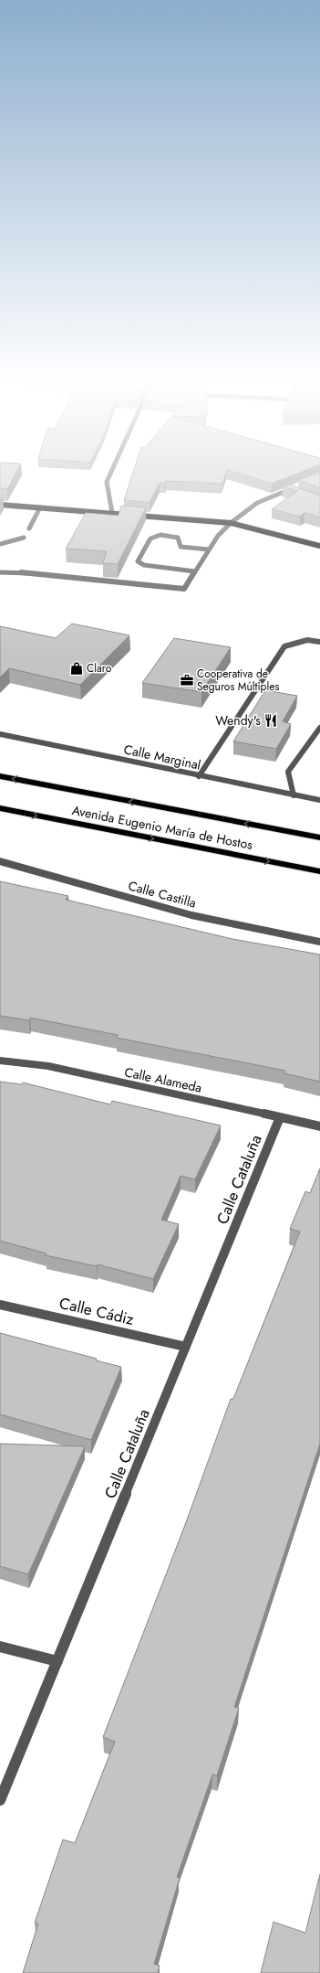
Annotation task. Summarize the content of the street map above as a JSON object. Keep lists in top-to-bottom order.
{
  "streets": {
    "highway": ["Avenida Eugenio María de Hostos"],
    "street": [
      "Calle Marginal",
      "Calle Castilla",
      "Calle Alameda",
      "Calle Cataluña",
      "Calle Cádiz"
    ]
  },
  "crossings": [
    ["Calle Alameda", "Calle Cataluña"],
    ["Calle Cataluña", "Calle Cádiz"]
  ],
  "places": {
    "shop": ["Claro"],
    "office": ["Cooperativa de Seguros Múltiples"],
    "restaurant": ["Wendy's"]
  }
}
